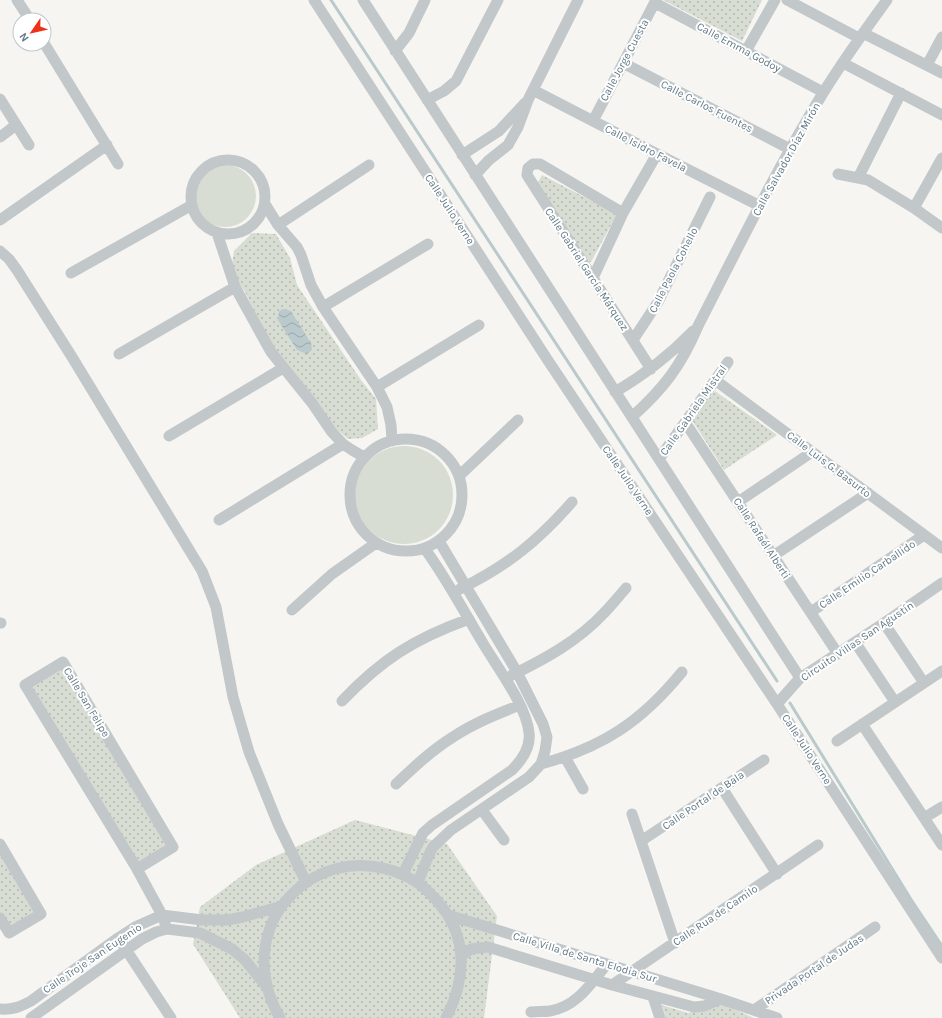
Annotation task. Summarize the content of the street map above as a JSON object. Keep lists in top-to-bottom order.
{
  "streets": {
    "street": [
      "Calle Emma Godoy",
      "Calle Jorge Cuesta",
      "Calle Carlos Fuentes",
      "Calle Isidro Favela",
      "Calle Salvador Díaz Mirón",
      "Calle Julio Verne",
      "Calle Gabriel García Márquez",
      "Calle Paola Cohello",
      "Calle Gabriela Mistral",
      "Calle Luis G. Basurto",
      "Calle Rafaél Alberti",
      "Calle Emilio Carballido",
      "Circuito Villas San Agustín",
      "Calle San Felipe",
      "Calle Portal de Bala",
      "Calle Rua de Camilo",
      "Calle Villa de Santa Elodia Sur",
      "Calle Troje San Eugenio",
      "Privada Portal de Judas"
    ]
  },
  "crossings": [
    ["Calle Emma Godoy", "Calle Jorge Cuesta"],
    ["Calle Emma Godoy", "Calle Salvador Díaz Mirón"],
    ["Calle Jorge Cuesta", "Calle Carlos Fuentes"],
    ["Calle Jorge Cuesta", "Calle Isidro Favela"],
    ["Calle Carlos Fuentes", "Calle Salvador Díaz Mirón"],
    ["Calle Isidro Favela", "Calle Salvador Díaz Mirón"],
    ["Calle Salvador Díaz Mirón", "Calle Gabriel García Márquez"],
    ["Calle Julio Verne", "Circuito Villas San Agustín"],
    ["Calle Gabriel García Márquez", "Calle Paola Cohello"],
    ["Calle Gabriela Mistral", "Calle Luis G. Basurto"],
    ["Calle Gabriela Mistral", "Calle Rafaél Alberti"],
    ["Calle Luis G. Basurto", "Calle Emilio Carballido"],
    ["Calle Rafaél Alberti", "Calle Emilio Carballido"],
    ["Calle Rafaél Alberti", "Circuito Villas San Agustín"],
    ["Calle San Felipe", "Calle Troje San Eugenio"],
    ["Calle Rua de Camilo", "Calle Villa de Santa Elodia Sur"],
    ["Calle Villa de Santa Elodia Sur", "Privada Portal de Judas"]
  ],
  "north": "bottom left"
}
